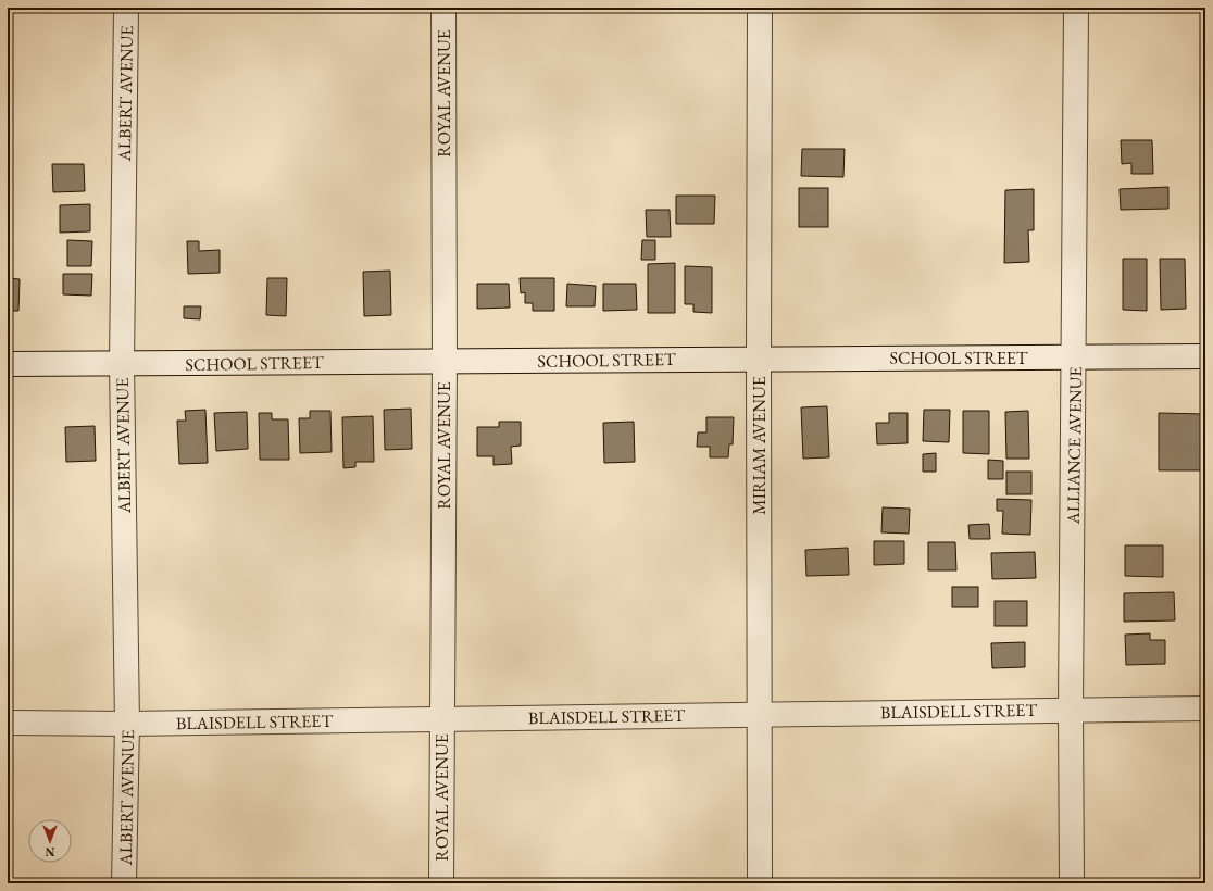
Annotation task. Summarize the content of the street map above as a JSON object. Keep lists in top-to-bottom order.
{
  "streets": {
    "street": [
      "ALBERT AVENUE",
      "ROYAL AVENUE",
      "SCHOOL STREET",
      "MIRIAM AVENUE",
      "ALLIANCE AVENUE",
      "BLAISDELL STREET"
    ]
  },
  "crossings": [
    ["ALBERT AVENUE", "SCHOOL STREET"],
    ["ALBERT AVENUE", "BLAISDELL STREET"],
    ["ROYAL AVENUE", "SCHOOL STREET"],
    ["ROYAL AVENUE", "BLAISDELL STREET"],
    ["SCHOOL STREET", "MIRIAM AVENUE"],
    ["SCHOOL STREET", "ALLIANCE AVENUE"],
    ["MIRIAM AVENUE", "BLAISDELL STREET"],
    ["ALLIANCE AVENUE", "BLAISDELL STREET"]
  ],
  "north": "bottom"
}
